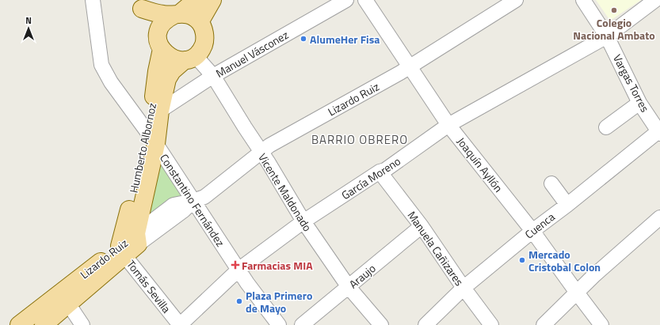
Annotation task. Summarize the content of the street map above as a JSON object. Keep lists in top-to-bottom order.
{
  "streets": {
    "main road": ["Lizardo Ruiz", "Humberto Albornoz"],
    "street": [
      "Manuel Vásconez",
      "Vargas Torres",
      "Joaquín Ayllón",
      "García Moreno",
      "Vicente Maldonado",
      "Constantino Fernández",
      "Cuenca",
      "Manuela Cañizares",
      "Araujo",
      "Tomás Sevilla"
    ]
  },
  "crossings": [
    ["Manuel Vásconez", "Humberto Albornoz"],
    ["Manuel Vásconez", "Vicente Maldonado"],
    ["Vargas Torres", "García Moreno"],
    ["Vargas Torres", "Cuenca"],
    ["Lizardo Ruiz", "Humberto Albornoz"],
    ["Lizardo Ruiz", "Joaquín Ayllón"],
    ["Lizardo Ruiz", "Vicente Maldonado"],
    ["Lizardo Ruiz", "Constantino Fernández"],
    ["Lizardo Ruiz", "Tomás Sevilla"],
    ["Humberto Albornoz", "Vicente Maldonado"],
    ["Humberto Albornoz", "Constantino Fernández"],
    ["Humberto Albornoz", "Tomás Sevilla"],
    ["Joaquín Ayllón", "García Moreno"],
    ["Joaquín Ayllón", "Cuenca"],
    ["García Moreno", "Vicente Maldonado"],
    ["García Moreno", "Constantino Fernández"],
    ["García Moreno", "Manuela Cañizares"],
    ["García Moreno", "Tomás Sevilla"],
    ["Vicente Maldonado", "Araujo"],
    ["Cuenca", "Manuela Cañizares"],
    ["Manuela Cañizares", "Araujo"]
  ],
  "districts": ["BARRIO OBRERO"],
  "places": {
    "other": [
      "Colegio Nacional Ambato",
      "AlumeHer Fisa",
      "Mercado Cristobal Colon",
      "Plaza Primero de Mayo"
    ],
    "health": ["Farmacias MIA"]
  },
  "north": "top"
}
